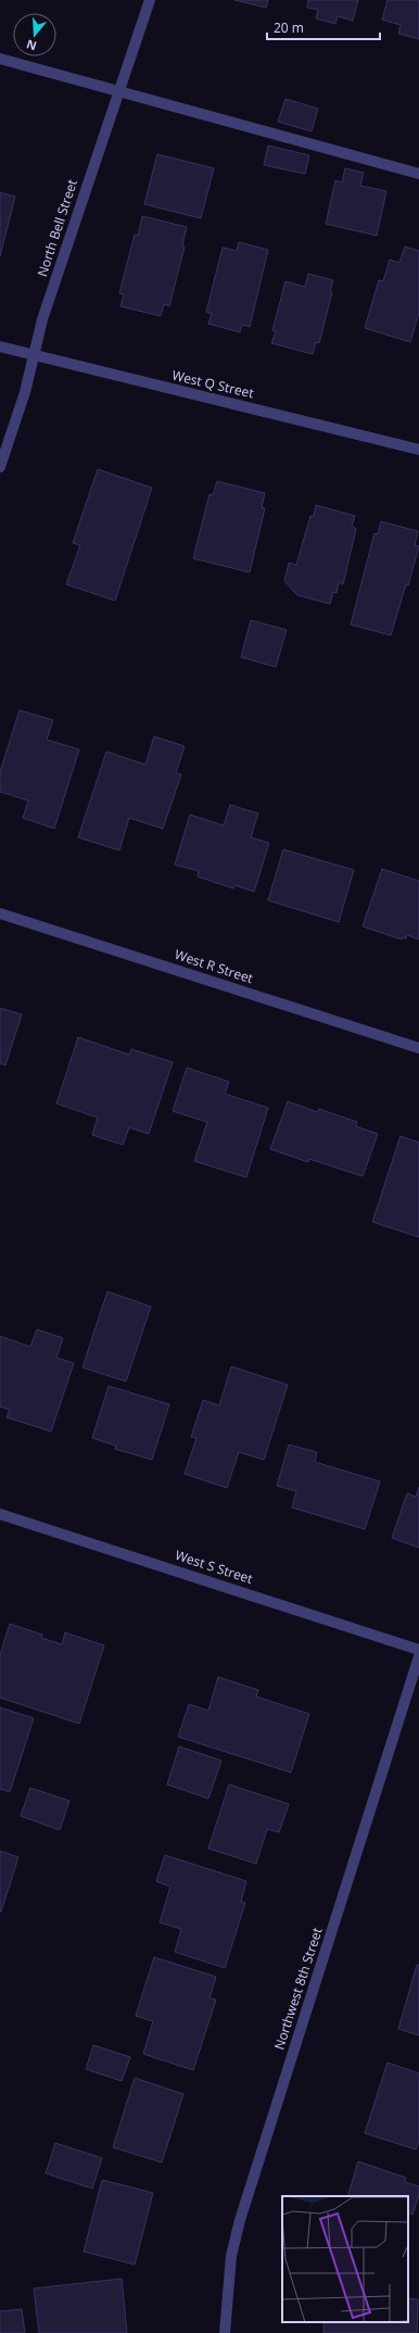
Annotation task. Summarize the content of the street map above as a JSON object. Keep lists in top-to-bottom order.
{
  "streets": {
    "street": [
      "North Bell Street",
      "West Q Street",
      "West R Street",
      "West S Street",
      "Northwest 8th Street"
    ]
  },
  "crossings": [
    ["North Bell Street", "West Q Street"]
  ],
  "scale_bar": "20 m",
  "north": "bottom"
}
